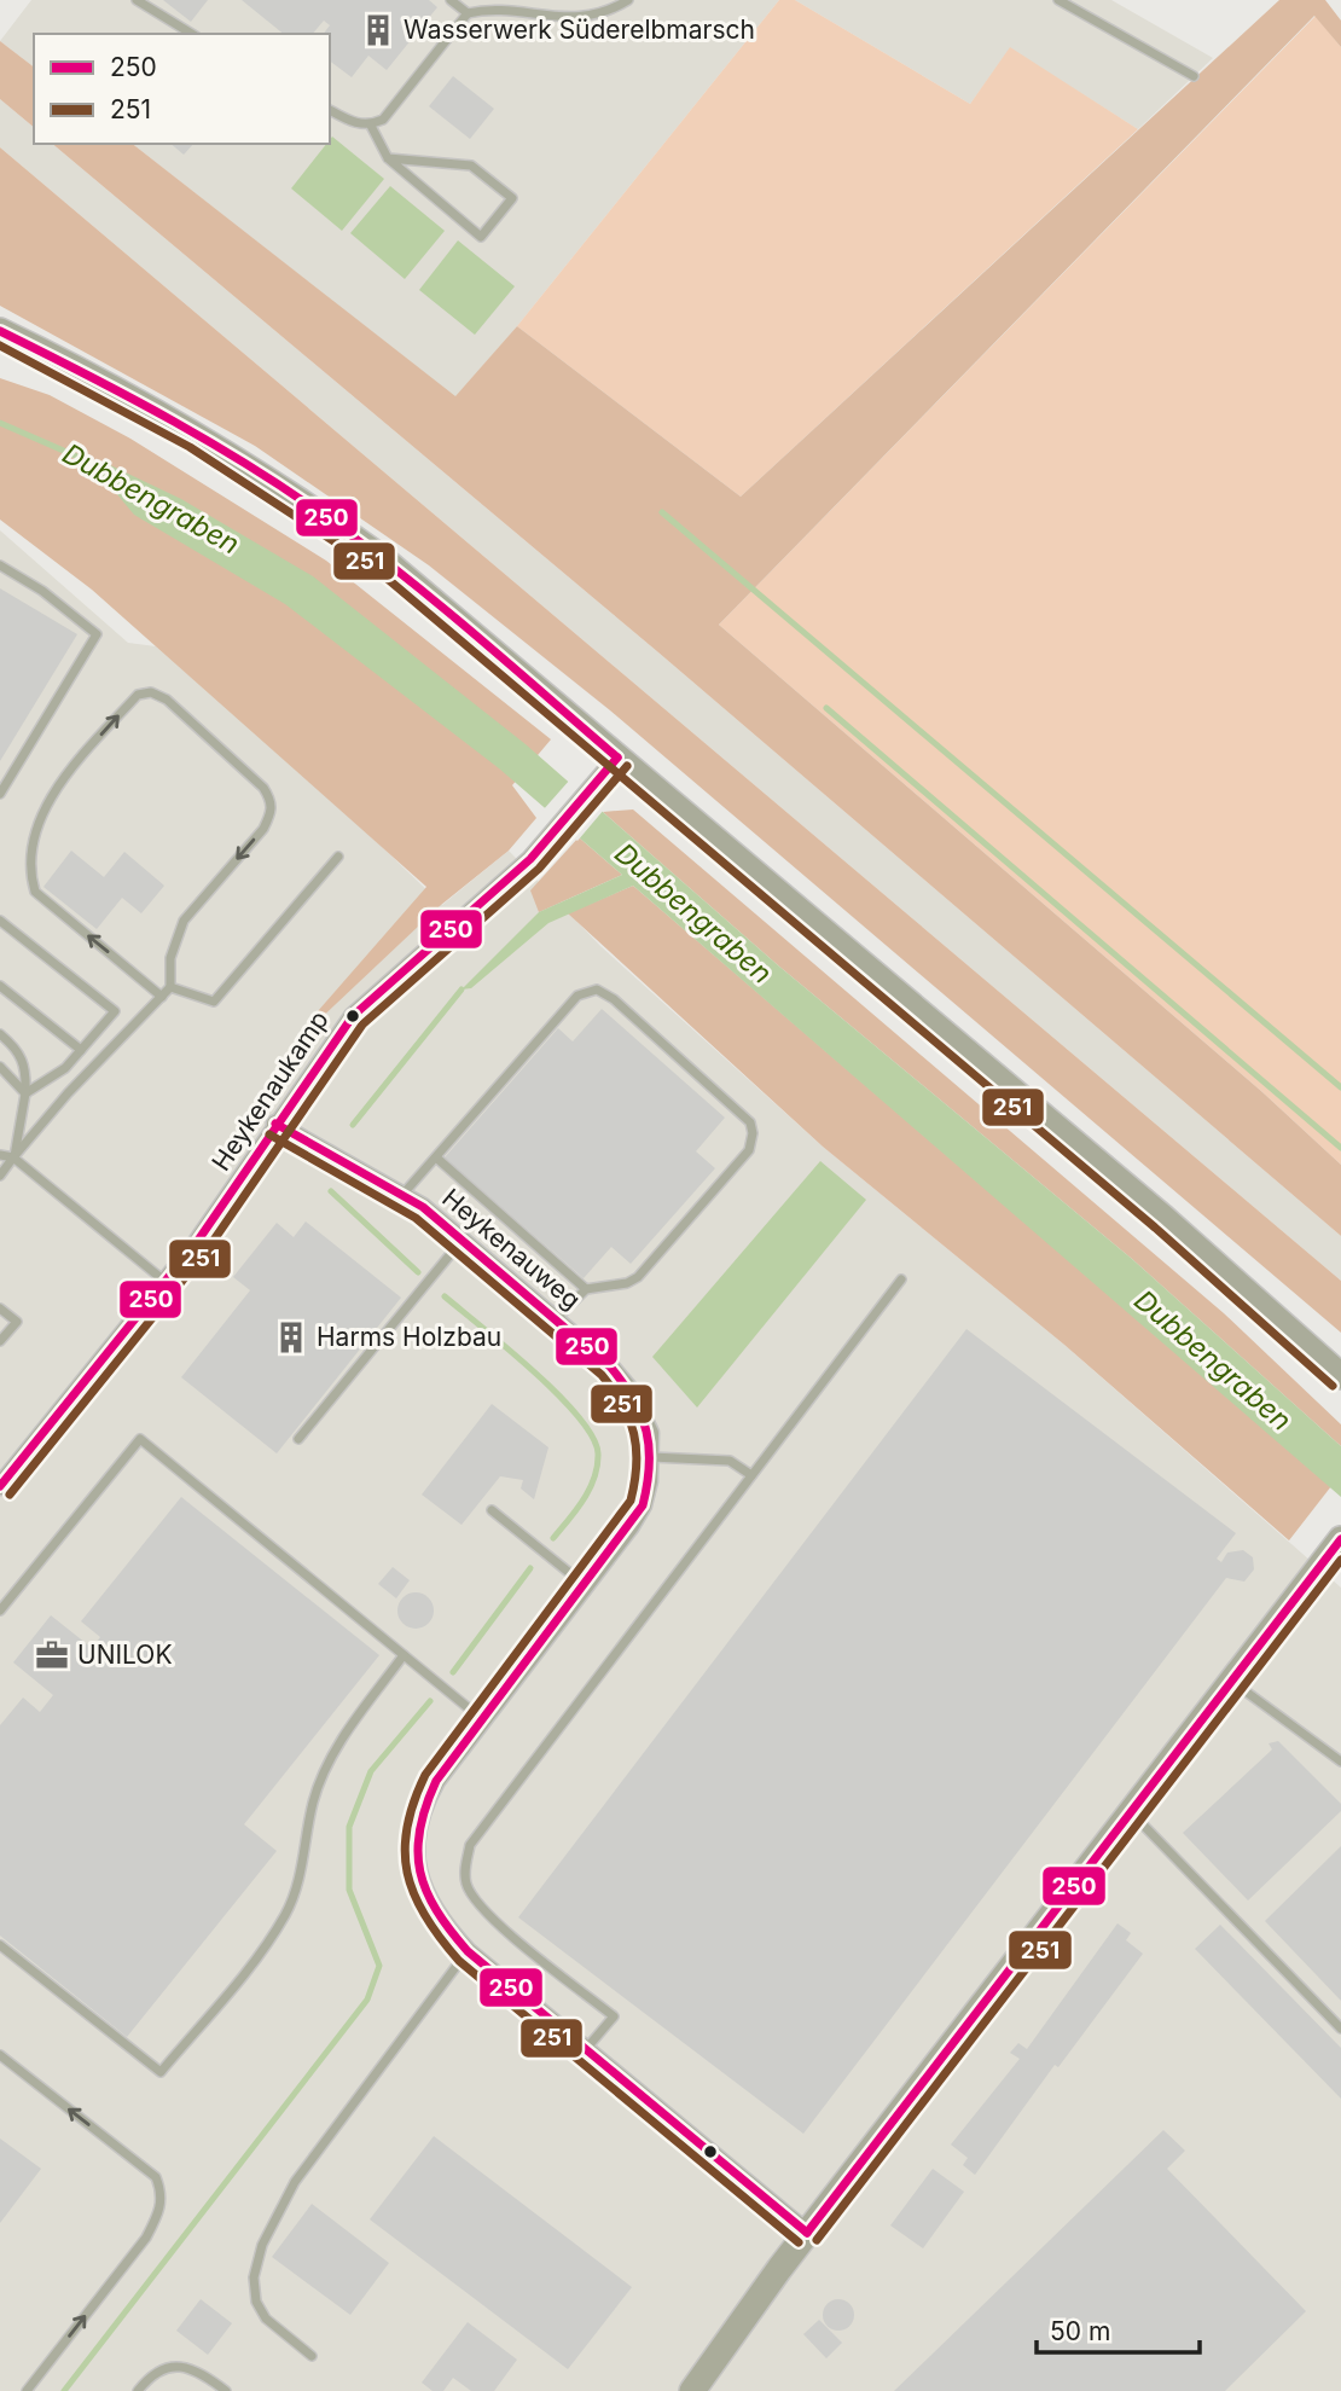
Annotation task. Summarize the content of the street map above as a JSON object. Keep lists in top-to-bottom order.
{
  "streets": {
    "street": ["Heykenaukamp", "Heykenauweg"]
  },
  "crossings": [
    ["Heykenaukamp", "Heykenauweg"]
  ],
  "water": ["Dubbengraben"],
  "places": {
    "building": ["Wasserwerk Süderelbmarsch", "Harms Holzbau"],
    "office": ["UNILOK"]
  },
  "lines": ["transit line 250", "transit line 251"],
  "legend": ["250", "251"],
  "scale_bar": "50 m"
}
